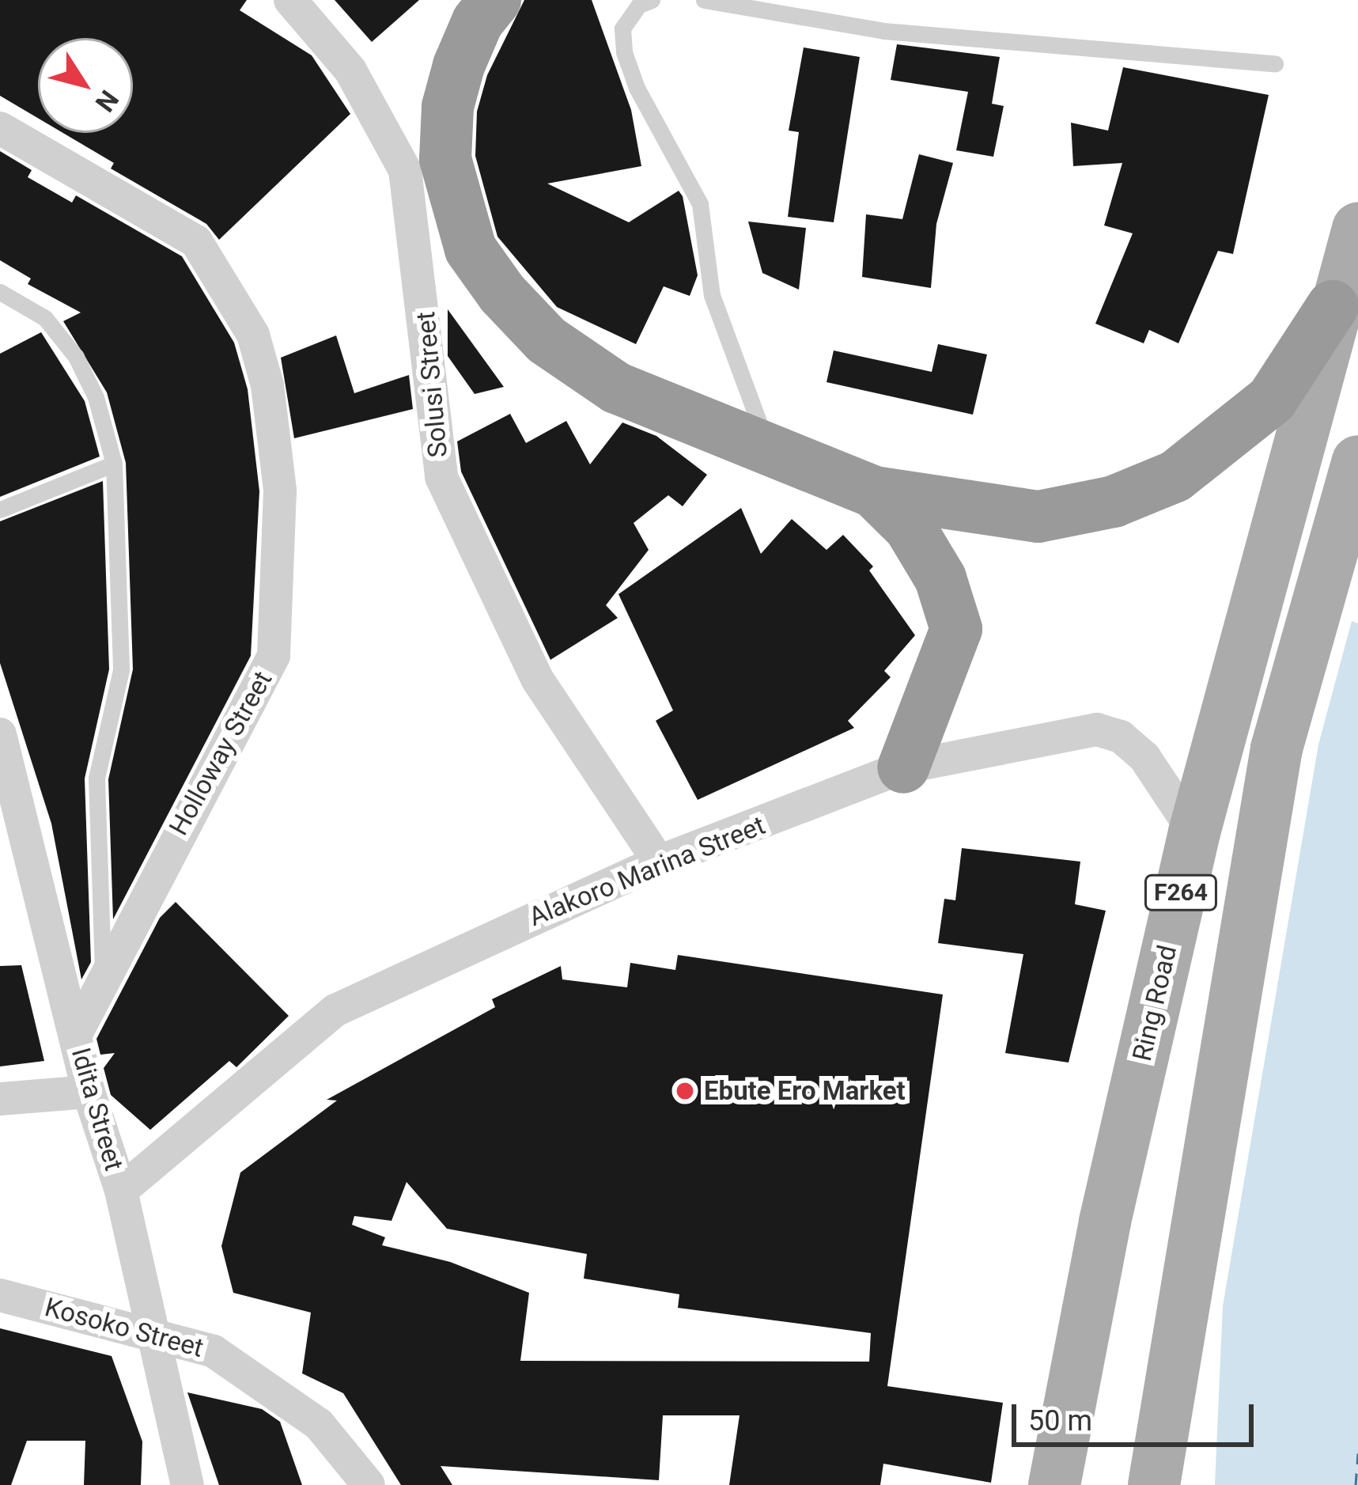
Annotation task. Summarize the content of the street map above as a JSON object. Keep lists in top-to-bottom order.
{
  "streets": {
    "main road": ["F264", "Ring Road"],
    "street": [
      "Solusi Street",
      "Holloway Street",
      "Alakoro Marina Street",
      "Idita Street",
      "Kosoko Street"
    ]
  },
  "crossings": [
    ["Solusi Street", "Alakoro Marina Street"],
    ["Holloway Street", "Idita Street"],
    ["Alakoro Marina Street", "Ring Road"],
    ["Alakoro Marina Street", "Idita Street"],
    ["F264", "Ring Road"],
    ["Idita Street", "Kosoko Street"]
  ],
  "places": ["Ebute Ero Market"],
  "scale_bar": "50 m",
  "north": "bottom right"
}
